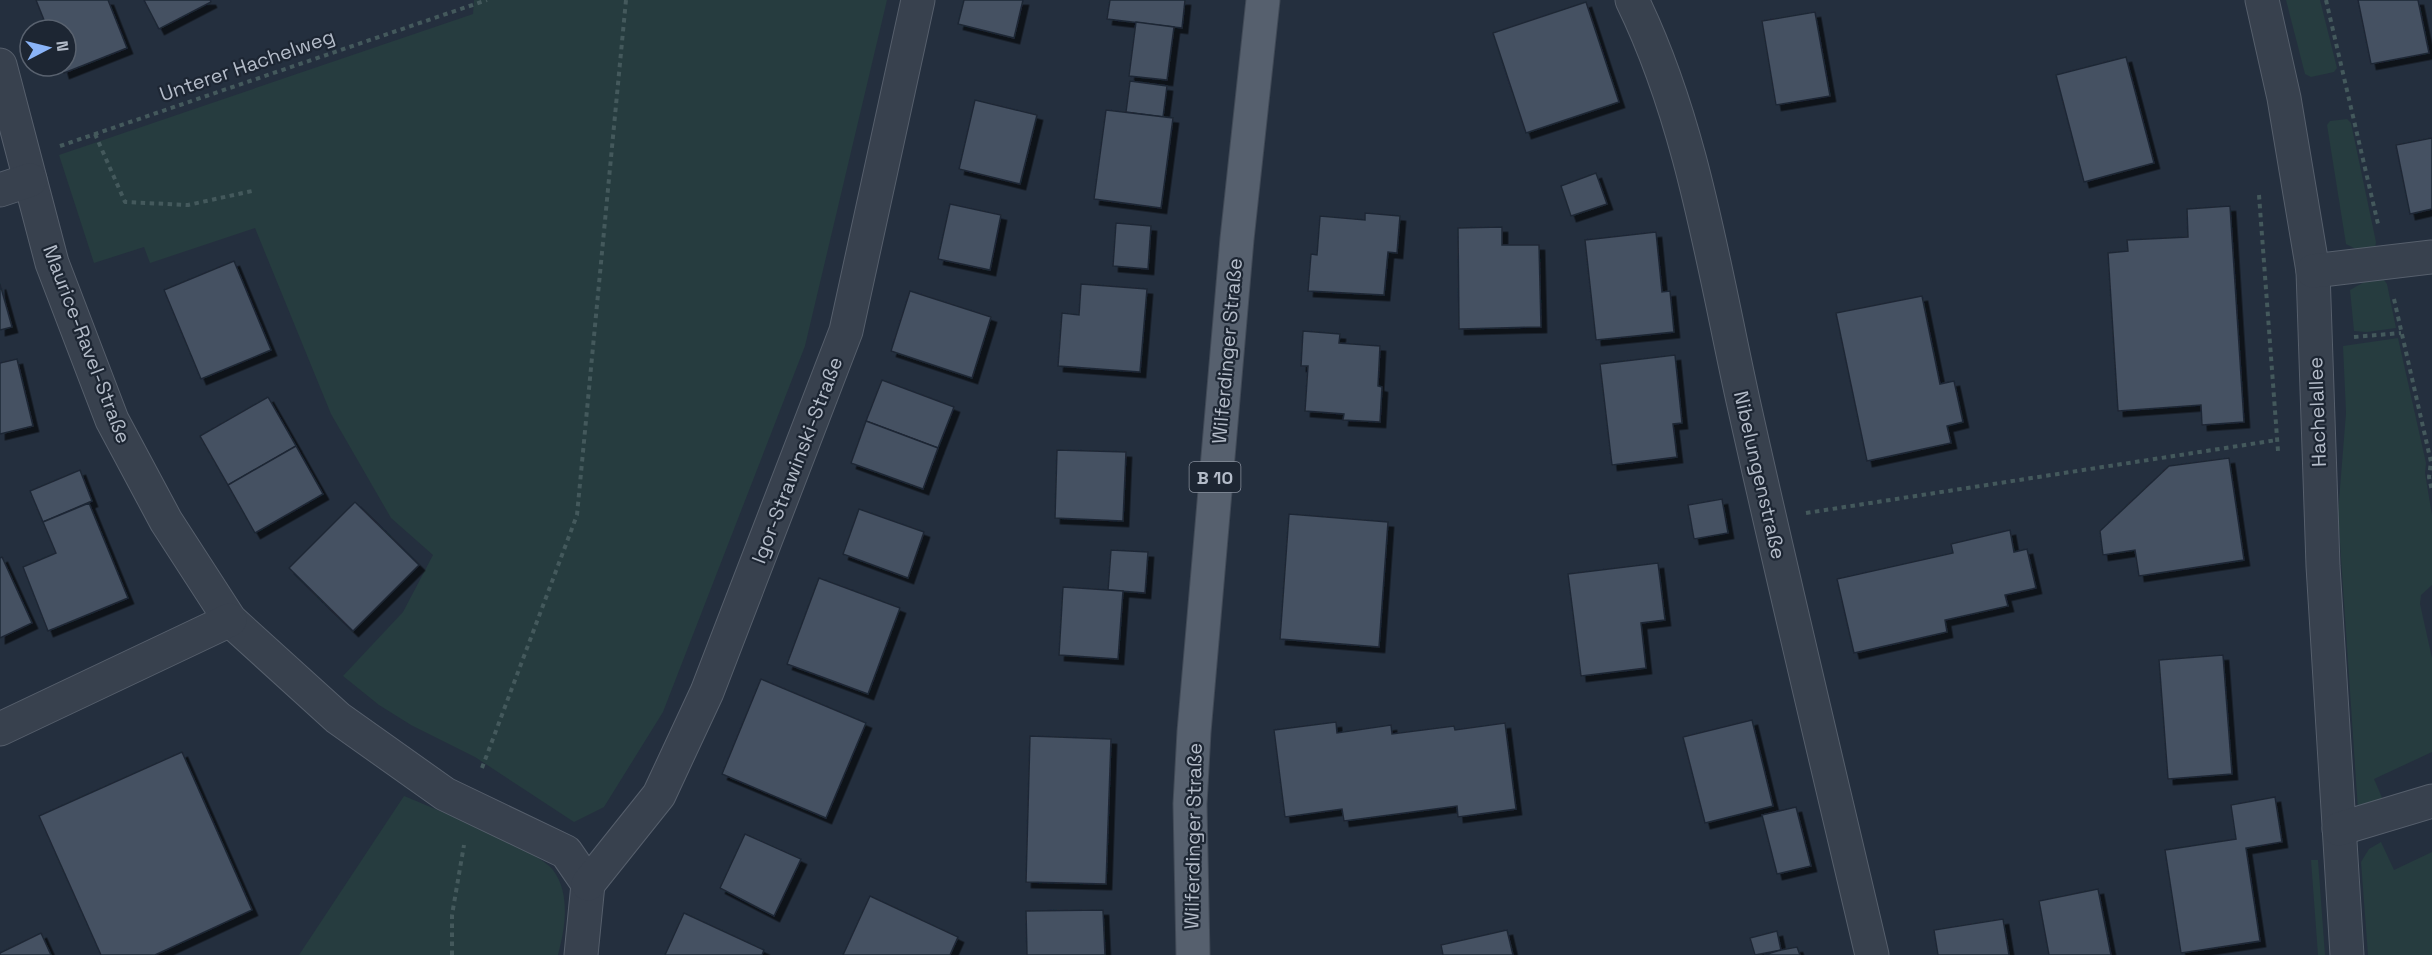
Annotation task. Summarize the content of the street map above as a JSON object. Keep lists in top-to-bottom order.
{
  "streets": {
    "main road": ["Wilferdinger Straße", "B 10"],
    "street": [
      "Maurice-Ravel-Straße",
      "Hachelallee",
      "Igor-Strawinski-Straße",
      "Nibelungenstraße"
    ],
    "path": ["Unterer Hachelweg"]
  },
  "crossings": [
    ["Unterer Hachelweg", "Maurice-Ravel-Straße"],
    ["Maurice-Ravel-Straße", "Igor-Strawinski-Straße"]
  ],
  "north": "right"
}
